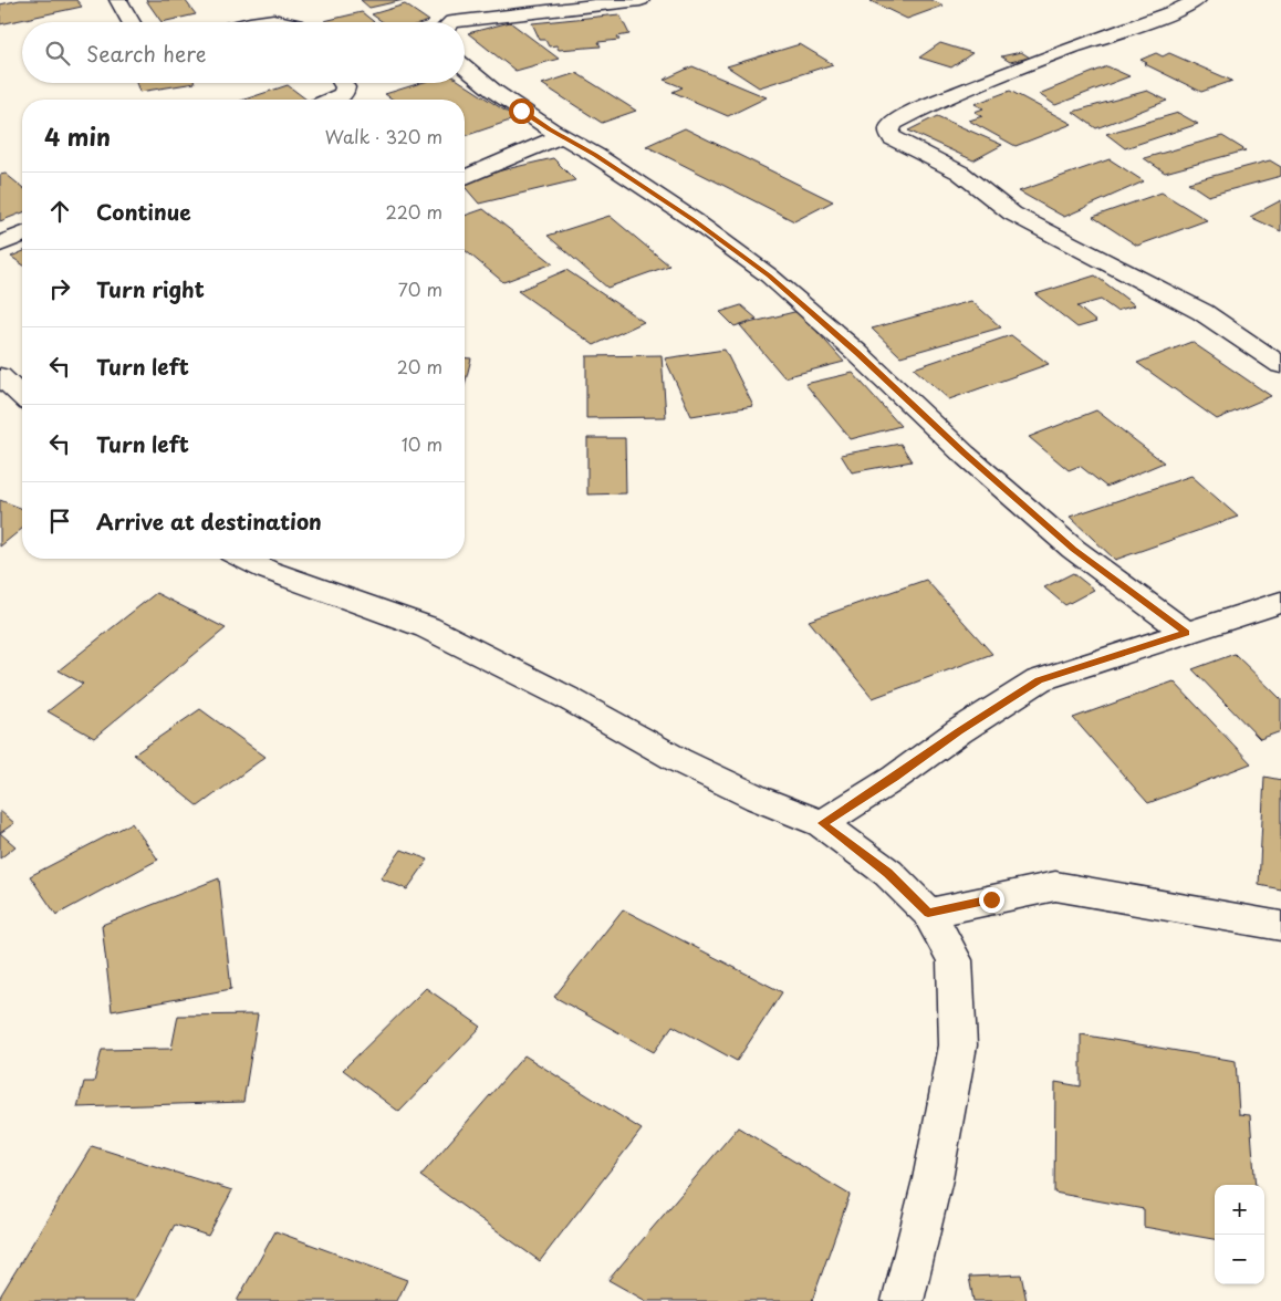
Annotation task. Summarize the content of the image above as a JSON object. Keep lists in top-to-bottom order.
{
  "page": {
    "search": "Search here",
    "heading": ["4 min", "Walk · 320 m"],
    "list": [
      ["Continue", "220 m"],
      ["Turn right", "70 m"],
      ["Turn left", "20 m"],
      ["Turn left", "10 m"],
      "Arrive at destination"
    ],
    "map_buttons": ["+", "−"]
  }
}
